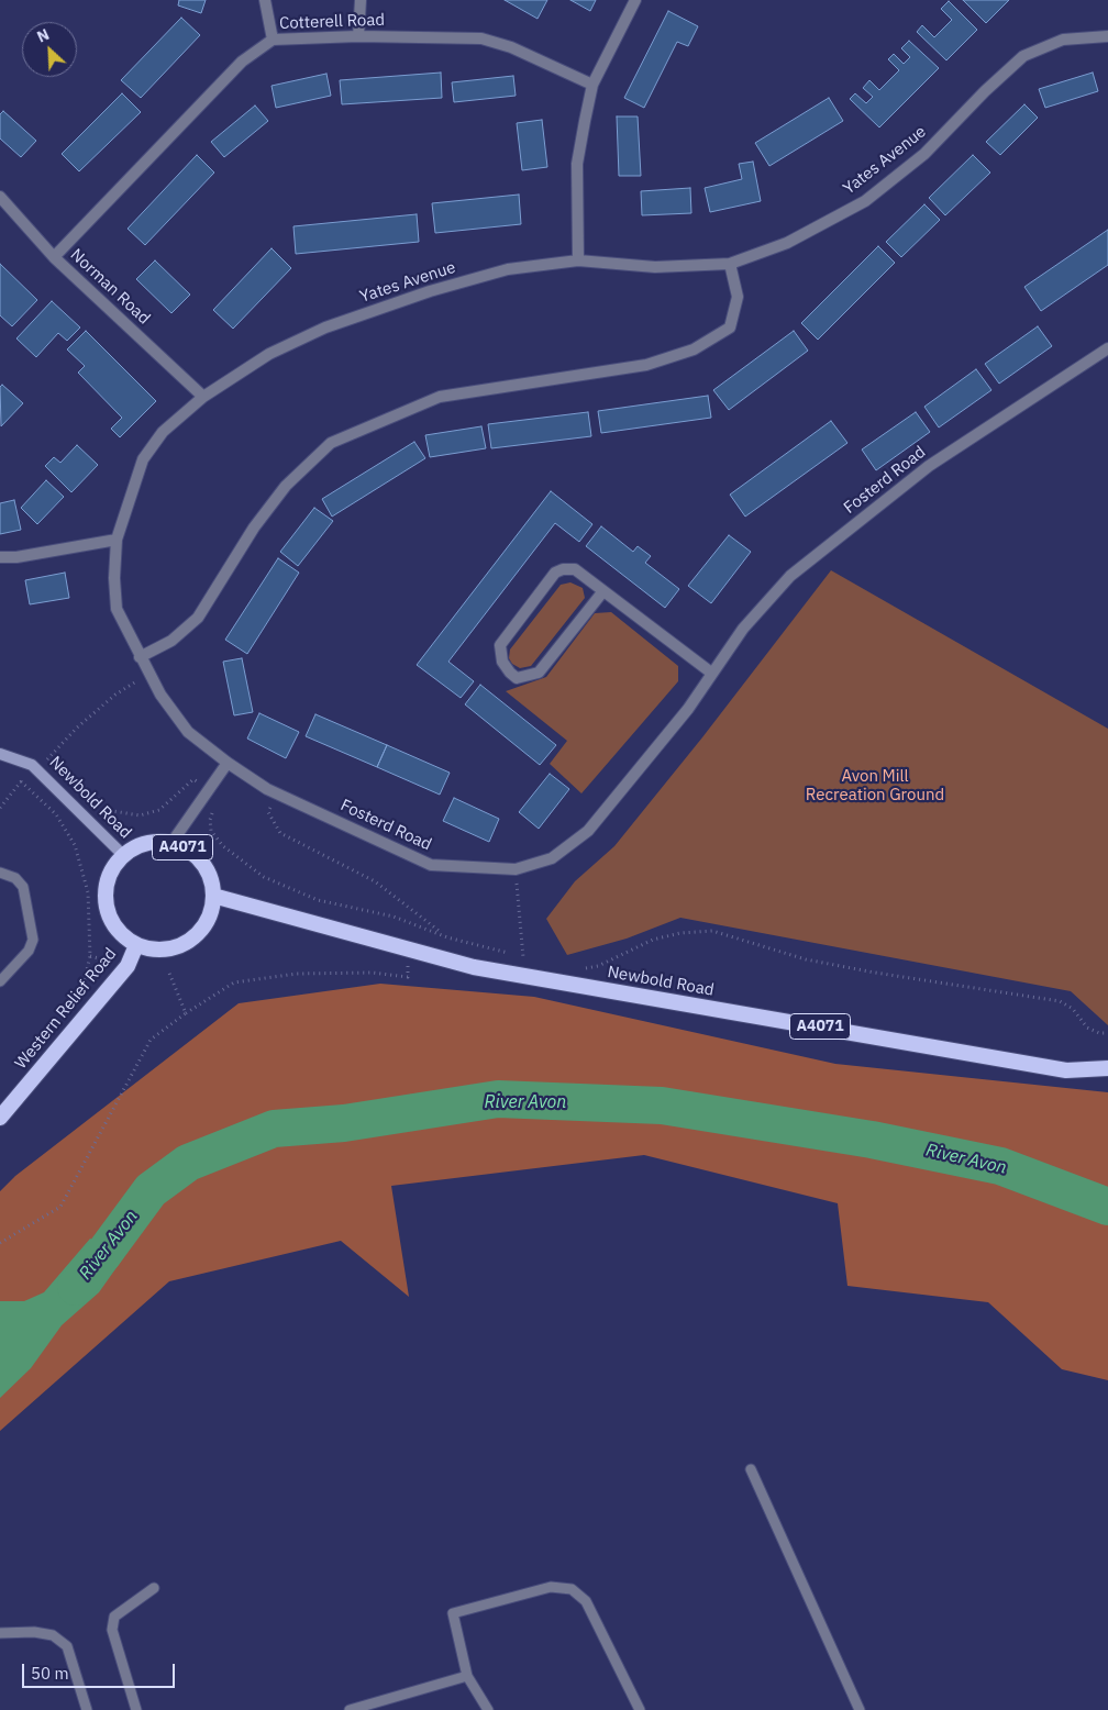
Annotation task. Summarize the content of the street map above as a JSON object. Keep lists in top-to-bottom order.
{
  "streets": {
    "highway": ["Newbold Road", "A4071", "Western Relief Road"],
    "street": [
      "Cotterell Road",
      "Yates Avenue",
      "Norman Road",
      "Fosterd Road"
    ]
  },
  "crossings": [
    ["Cotterell Road", "Norman Road"],
    ["Yates Avenue", "Norman Road"],
    ["Yates Avenue", "Fosterd Road"],
    ["Newbold Road", "A4071"],
    ["Newbold Road", "Western Relief Road"],
    ["A4071", "Western Relief Road"]
  ],
  "water": ["River Avon"],
  "parks": ["Avon Mill Recreation Ground"],
  "scale_bar": "50 m",
  "north": "top left"
}
